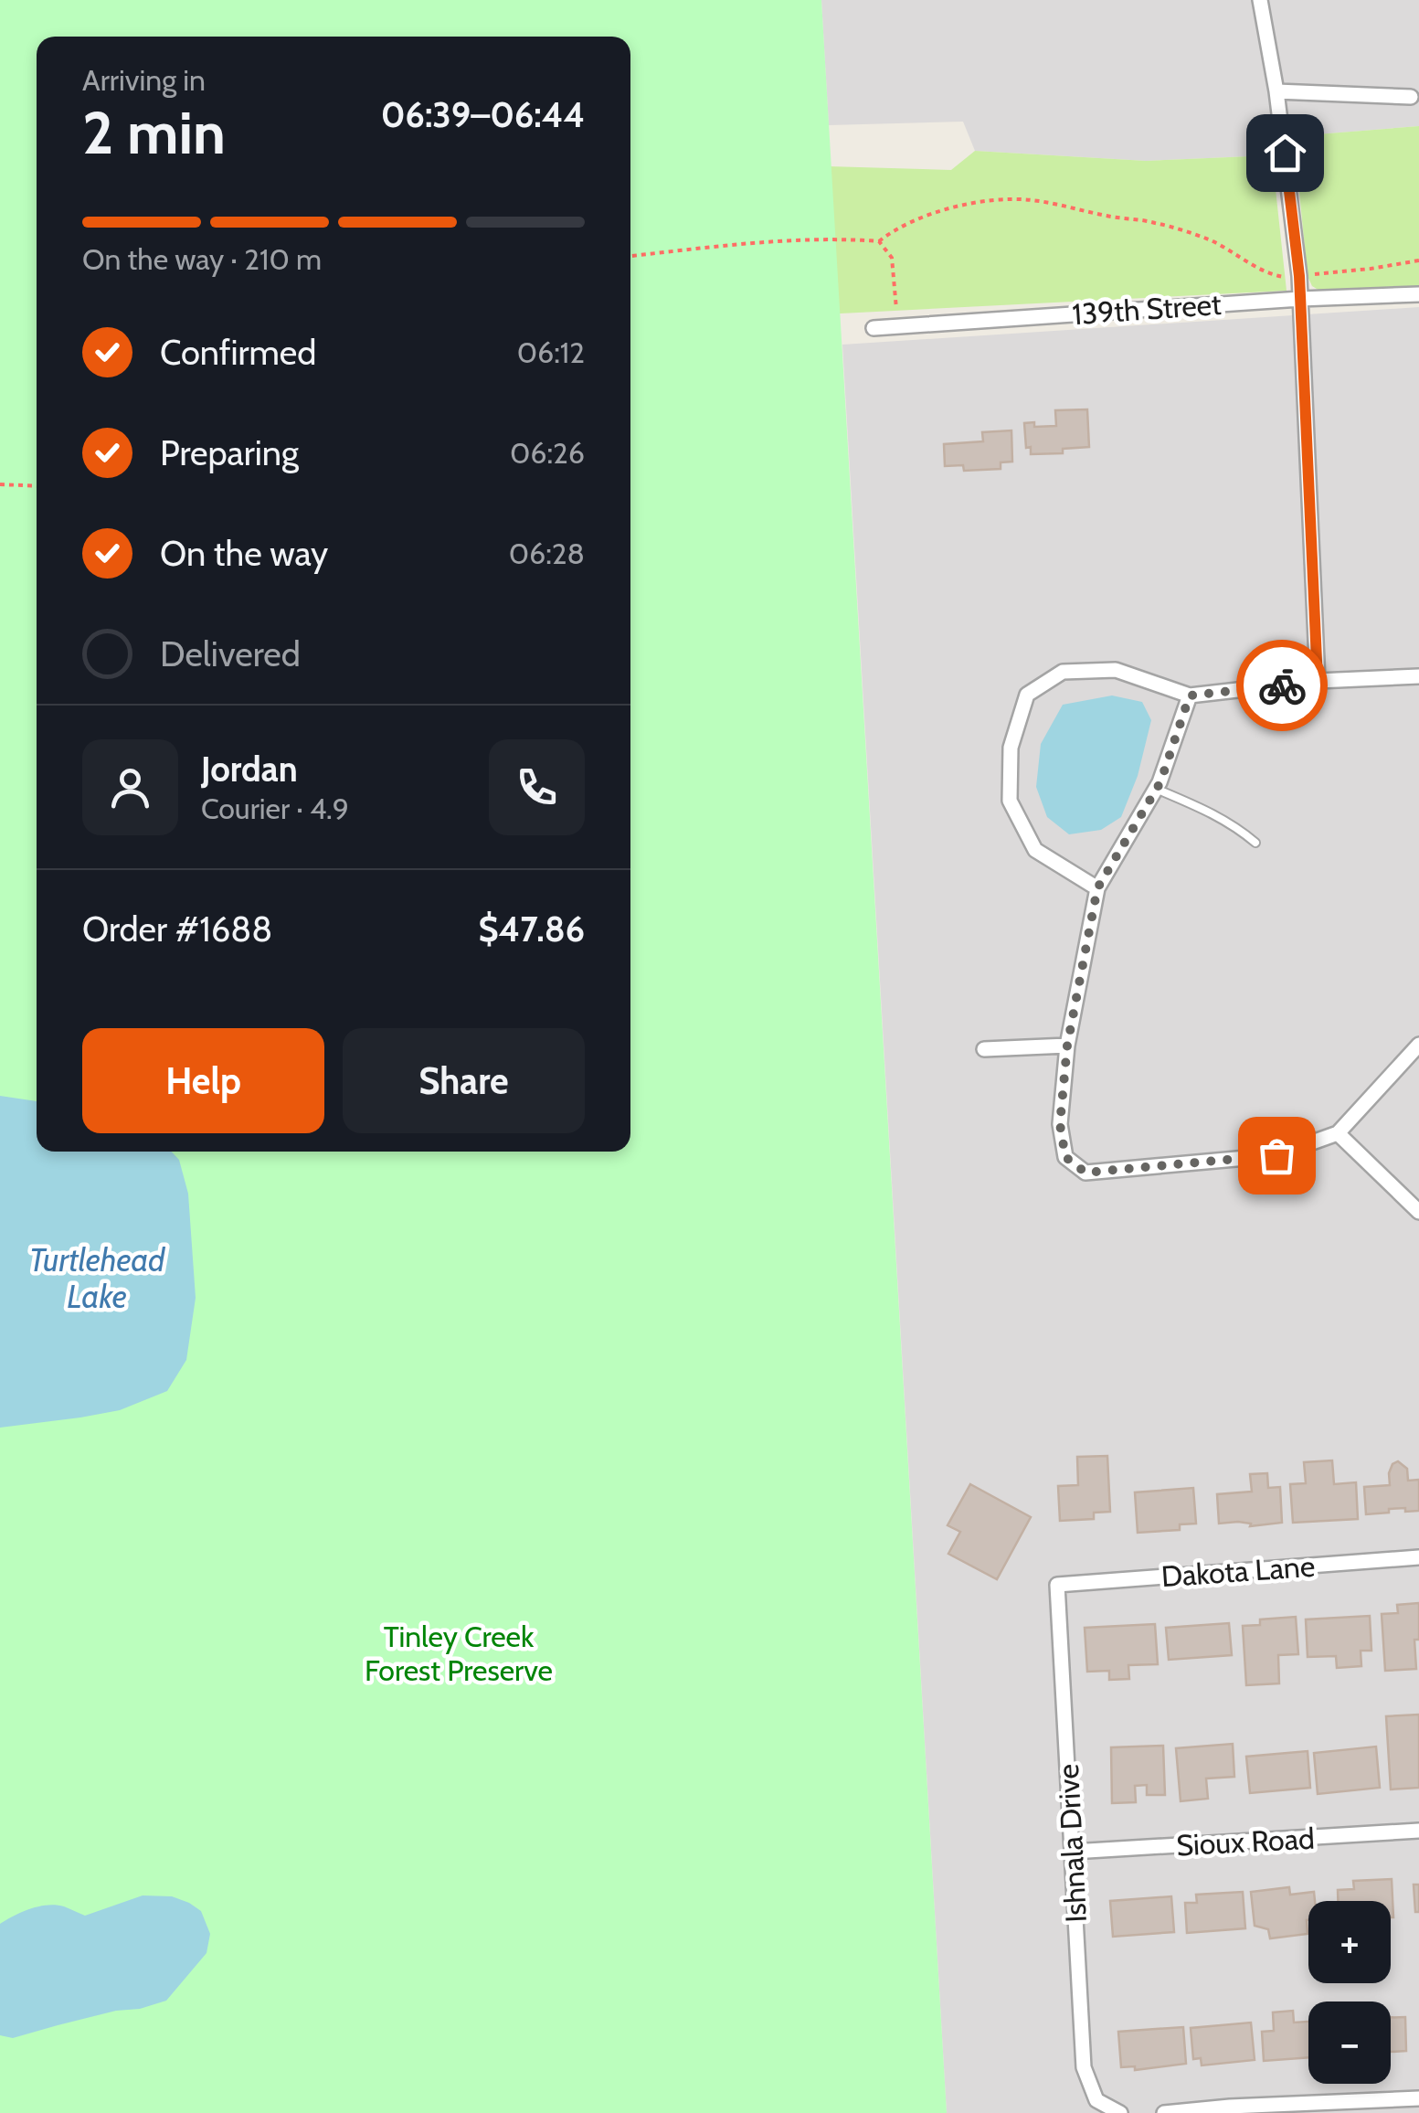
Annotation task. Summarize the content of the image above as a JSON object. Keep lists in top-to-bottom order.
{
  "streets": {
    "street": [
      "139th Street",
      "Dakota Lane",
      "Sioux Road",
      "Ishnala Drive"
    ]
  },
  "crossings": [
    ["Dakota Lane", "Ishnala Drive"],
    ["Sioux Road", "Ishnala Drive"]
  ],
  "water": ["Turtlehead Lake"],
  "parks": ["Tinley Creek Forest Preserve"],
  "page": {
    "heading": ["2 min", "Arriving in", "06:39–06:44"],
    "panel": [
      "Jordan",
      "Courier · 4.9",
      "Order #1688",
      "$47.86"
    ],
    "bar": "On the way · 210 m",
    "list": [
      ["Confirmed", "06:12"],
      ["Preparing", "06:26"],
      ["On the way", "06:28"],
      "Delivered"
    ],
    "buttons": ["Help", "Share"],
    "map_buttons": ["+", "−"]
  }
}
